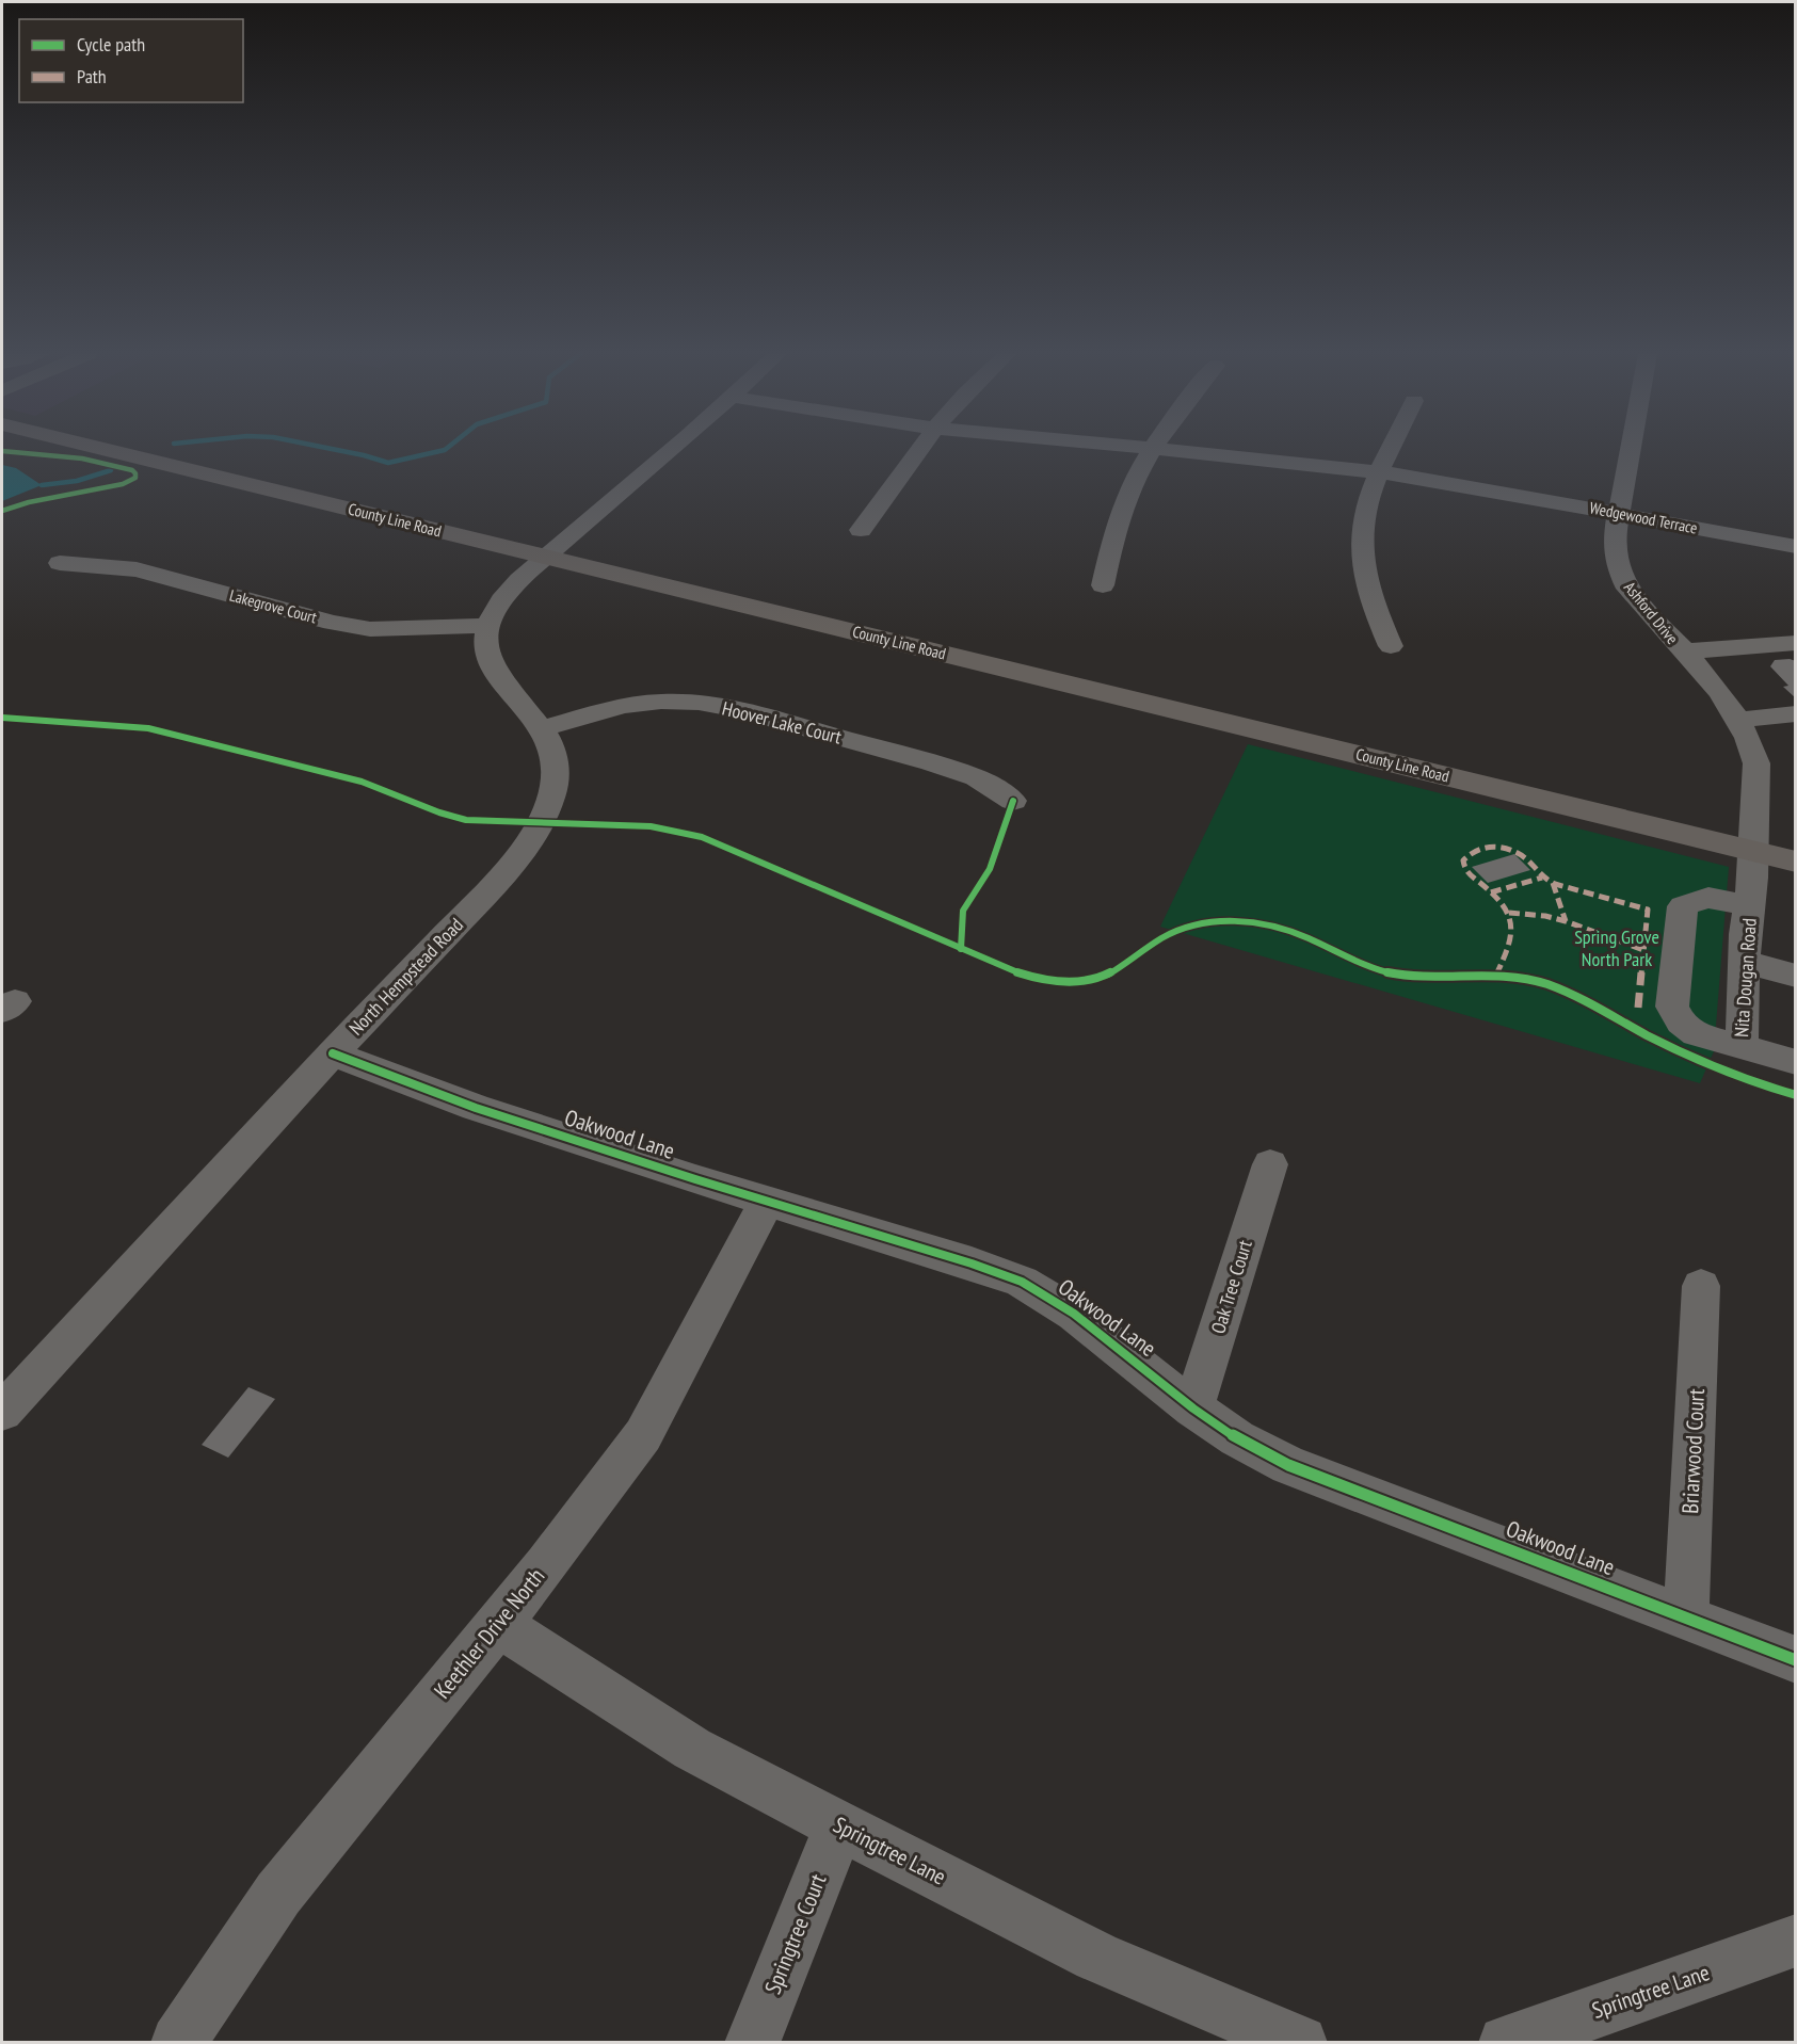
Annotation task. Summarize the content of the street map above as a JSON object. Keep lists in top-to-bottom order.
{
  "streets": {
    "main road": ["County Line Road"],
    "street": [
      "Wedgewood Terrace",
      "Lakegrove Court",
      "Ashford Drive",
      "Hoover Lake Court",
      "North Hempstead Road",
      "Nita Dougan Road",
      "Oakwood Lane",
      "Oak Tree Court",
      "Briarwood Court",
      "Keethler Drive North",
      "Springtree Lane",
      "Springtree Court"
    ]
  },
  "crossings": [
    ["Wedgewood Terrace", "Ashford Drive"],
    ["County Line Road", "Ashford Drive"],
    ["County Line Road", "Nita Dougan Road"],
    ["Lakegrove Court", "North Hempstead Road"],
    ["Ashford Drive", "Nita Dougan Road"],
    ["Hoover Lake Court", "North Hempstead Road"],
    ["North Hempstead Road", "Oakwood Lane"],
    ["Oakwood Lane", "Oak Tree Court"],
    ["Oakwood Lane", "Briarwood Court"],
    ["Oakwood Lane", "Keethler Drive North"],
    ["Keethler Drive North", "Springtree Lane"],
    ["Springtree Lane", "Springtree Court"]
  ],
  "parks": ["Spring Grove North Park"],
  "legend": ["Cycle path", "Path"]
}
